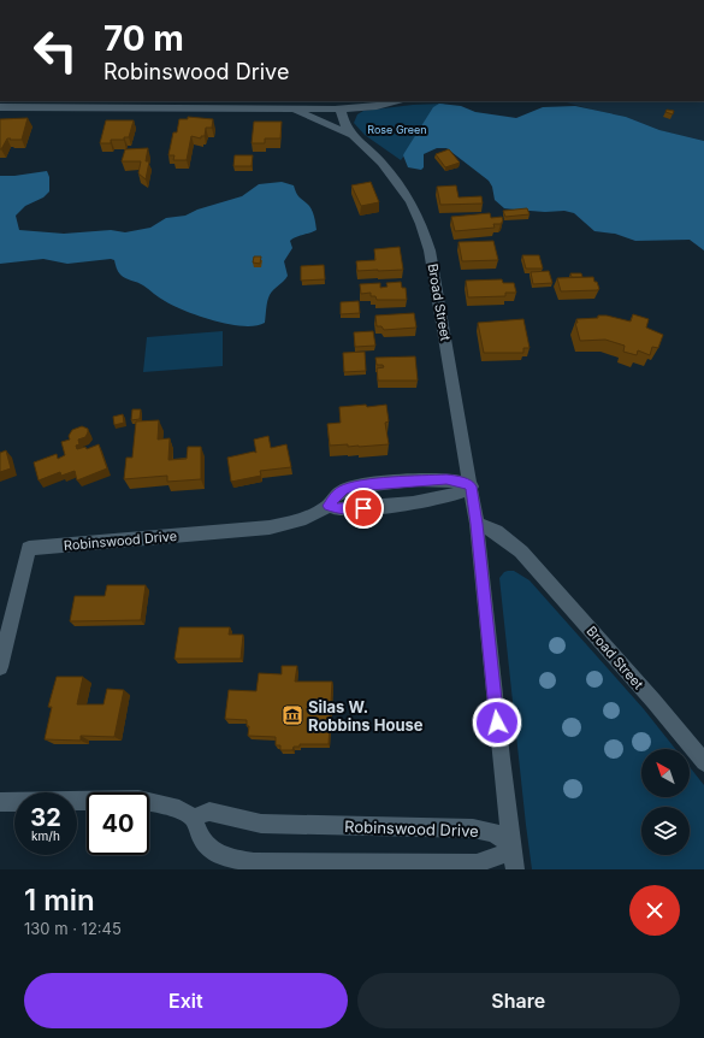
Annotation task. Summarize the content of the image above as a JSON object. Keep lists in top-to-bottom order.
{
  "streets": {
    "street": ["Broad Street", "Robinswood Drive"]
  },
  "crossings": [
    ["Broad Street", "Robinswood Drive"]
  ],
  "parks": ["Rose Green"],
  "places": {
    "museum": ["Silas W. Robbins House"]
  },
  "north": "top left",
  "page": {
    "turn": ["70 m", "Robinswood Drive"],
    "speed": "32 km/h",
    "limit": "40",
    "heading": ["1 min", "130 m · 12:45"],
    "buttons": ["Exit", "Share"]
  }
}
